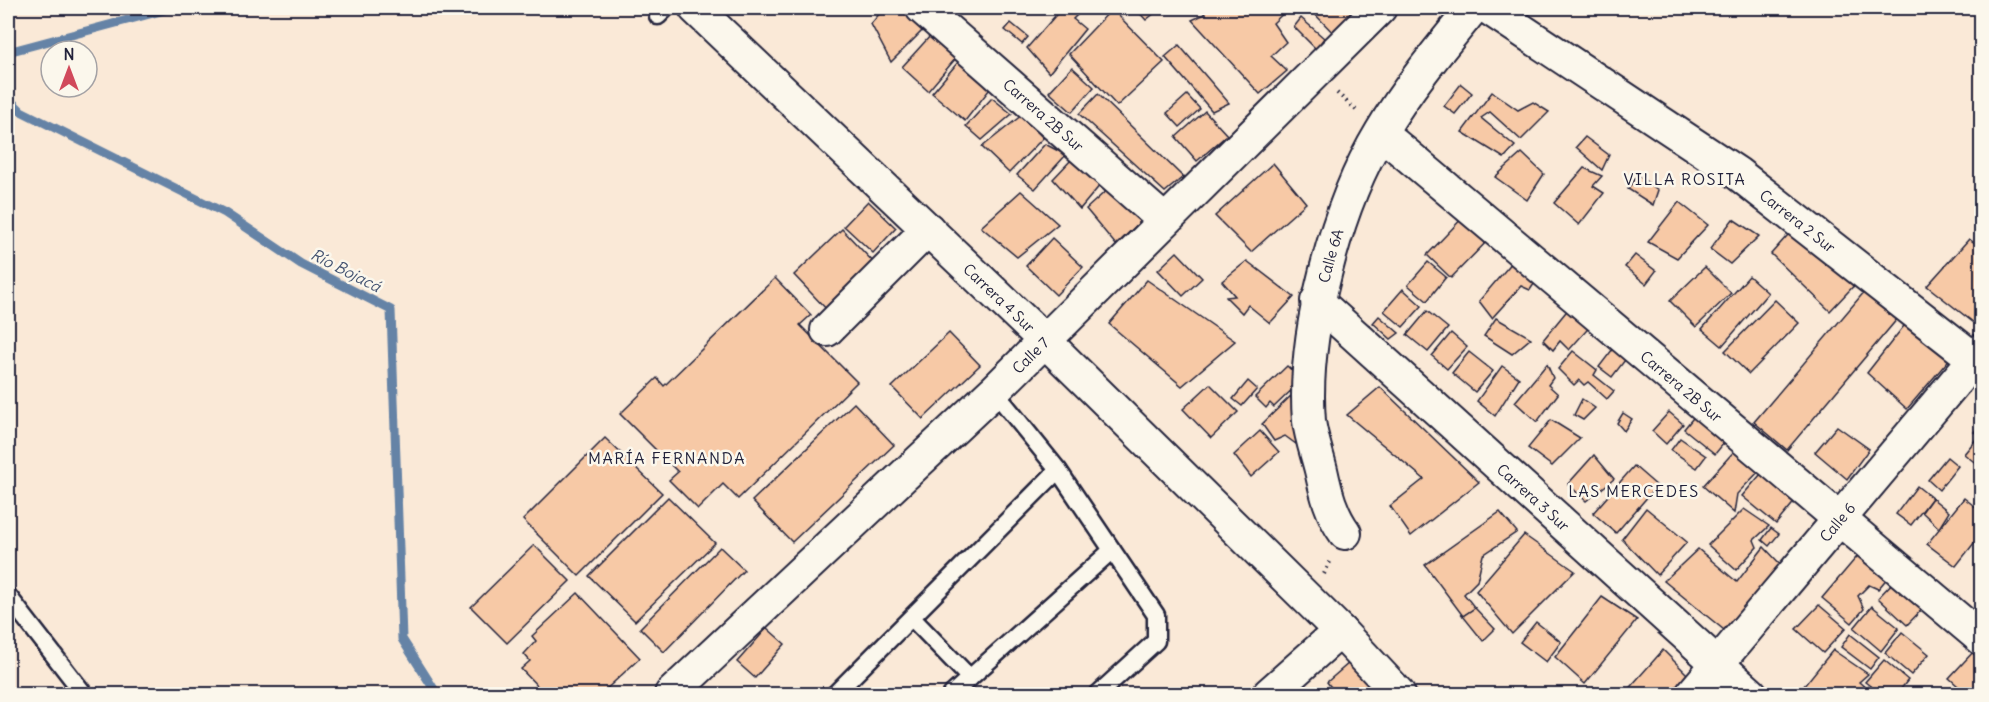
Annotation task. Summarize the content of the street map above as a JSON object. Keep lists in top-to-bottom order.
{
  "streets": {
    "street": [
      "Carrera 2B Sur",
      "Carrera 2 Sur",
      "Calle 6A",
      "Carrera 4 Sur",
      "Calle 7",
      "Carrera 3 Sur",
      "Calle 6"
    ]
  },
  "crossings": [
    ["Carrera 2B Sur", "Calle 6A"],
    ["Carrera 2B Sur", "Calle 7"],
    ["Carrera 2B Sur", "Calle 6"],
    ["Carrera 2 Sur", "Calle 6"],
    ["Calle 6A", "Carrera 3 Sur"],
    ["Carrera 4 Sur", "Calle 7"],
    ["Carrera 3 Sur", "Calle 6"]
  ],
  "districts": ["VILLA ROSITA", "MARÍA FERNANDA", "LAS MERCEDES"],
  "water": ["Río Bojacá"],
  "north": "top"
}
